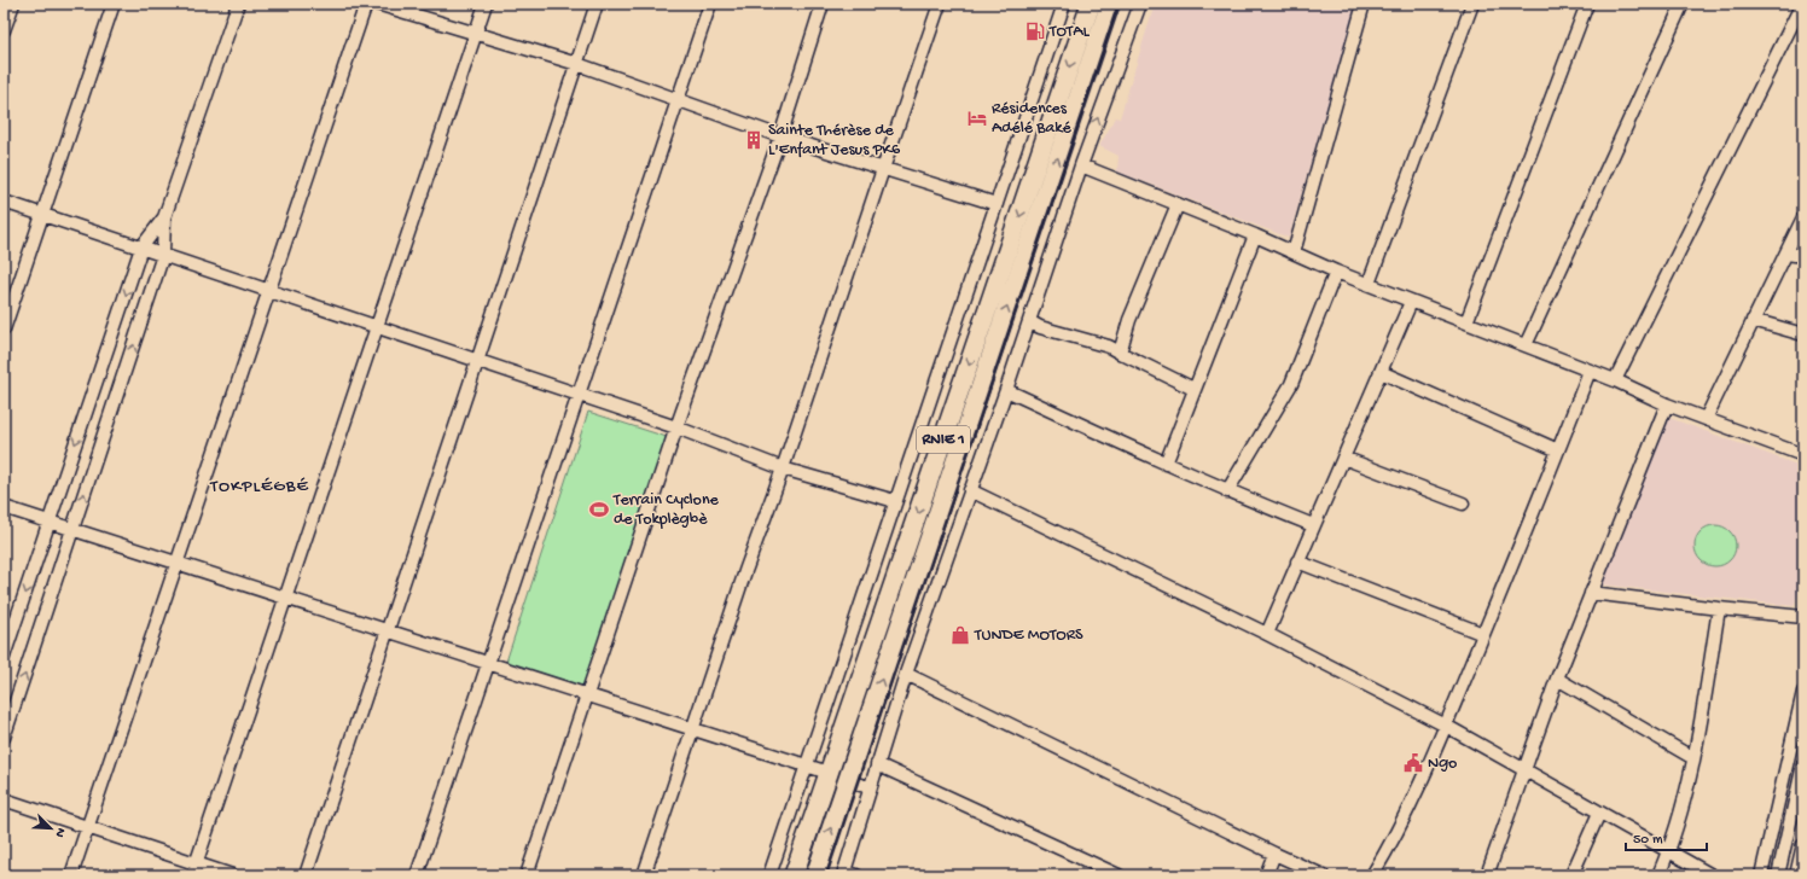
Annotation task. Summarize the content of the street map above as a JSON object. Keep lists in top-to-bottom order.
{
  "streets": {
    "highway": ["RNIE 1"]
  },
  "districts": ["TOKPLÉGBÉ"],
  "places": {
    "fuel station": ["TOTAL"],
    "hotel": ["Résidences Adélé Baké"],
    "building": ["Sainte Thérèse de L'Enfant Jesus PK6"],
    "sports": ["Terrain Cyclone de Tokplègbè"],
    "shop": ["TUNDE MOTORS"],
    "public building": ["Ngo"]
  },
  "scale_bar": "50 m",
  "north": "bottom right"
}
